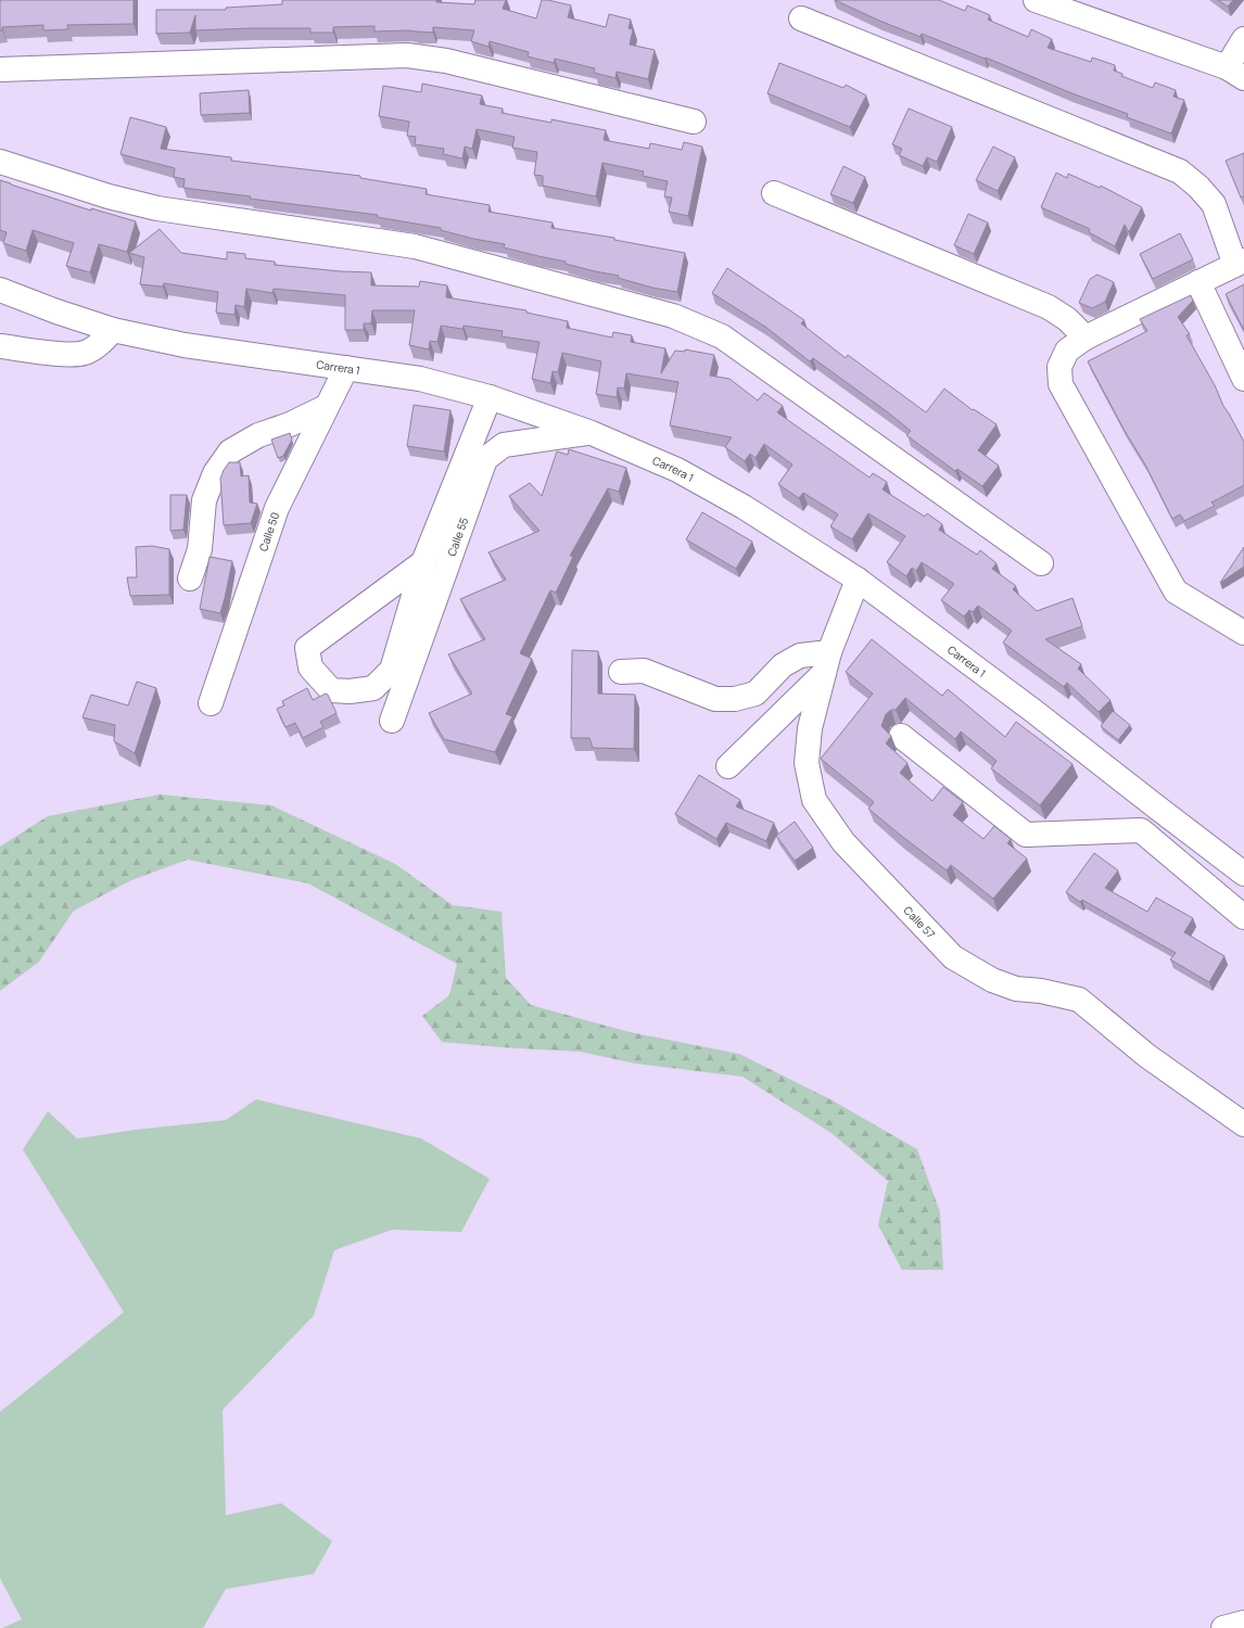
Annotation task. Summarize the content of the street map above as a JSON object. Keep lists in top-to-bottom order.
{
  "streets": {
    "street": [
      "Carrera 1",
      "Calle 50",
      "Calle 55",
      "Calle 57"
    ]
  },
  "crossings": [
    ["Carrera 1", "Calle 50"],
    ["Carrera 1", "Calle 55"],
    ["Carrera 1", "Calle 57"]
  ]
}
